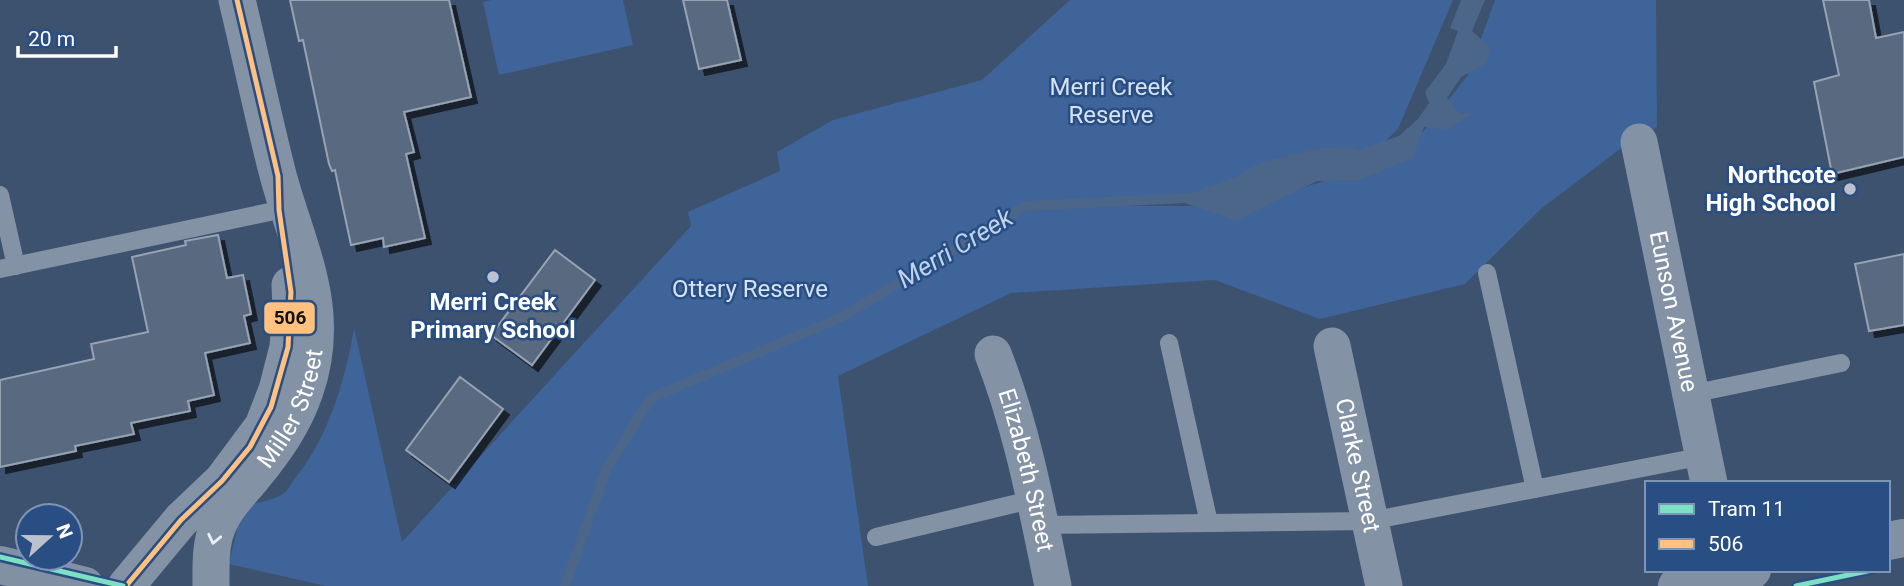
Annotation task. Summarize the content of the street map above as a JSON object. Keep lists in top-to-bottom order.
{
  "streets": {
    "street": [
      "Eunson Avenue",
      "Miller Street",
      "Clarke Street",
      "Elizabeth Street"
    ]
  },
  "water": ["Merri Creek"],
  "parks": ["Merri Creek Reserve", "Ottery Reserve"],
  "places": ["Northcote High School", "Merri Creek Primary School"],
  "lines": ["transit line 506", "tram line 11"],
  "legend": ["Tram 11", "506"],
  "scale_bar": "20 m",
  "north": "right"
}
